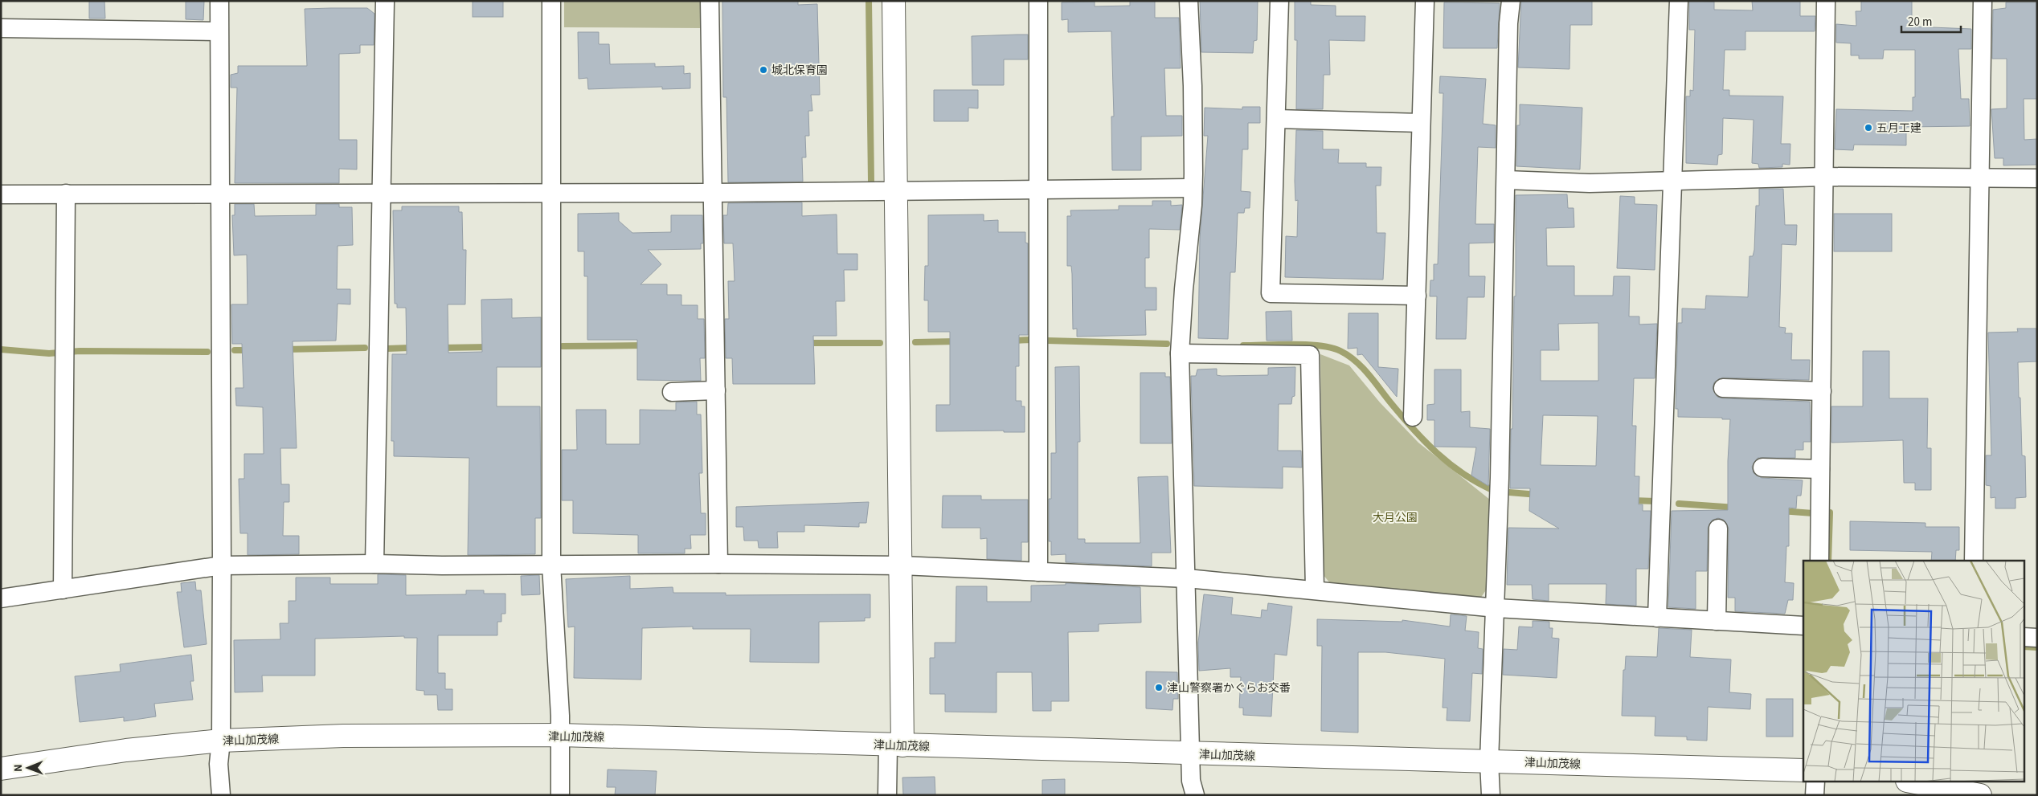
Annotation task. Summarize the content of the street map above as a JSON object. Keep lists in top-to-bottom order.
{
  "streets": {
    "main road": ["津山加茂線"]
  },
  "parks": ["大月公園"],
  "places": ["城北保育園", "五月工建", "津山警察署かぐらお交番"],
  "scale_bar": "20 m",
  "north": "left"
}
